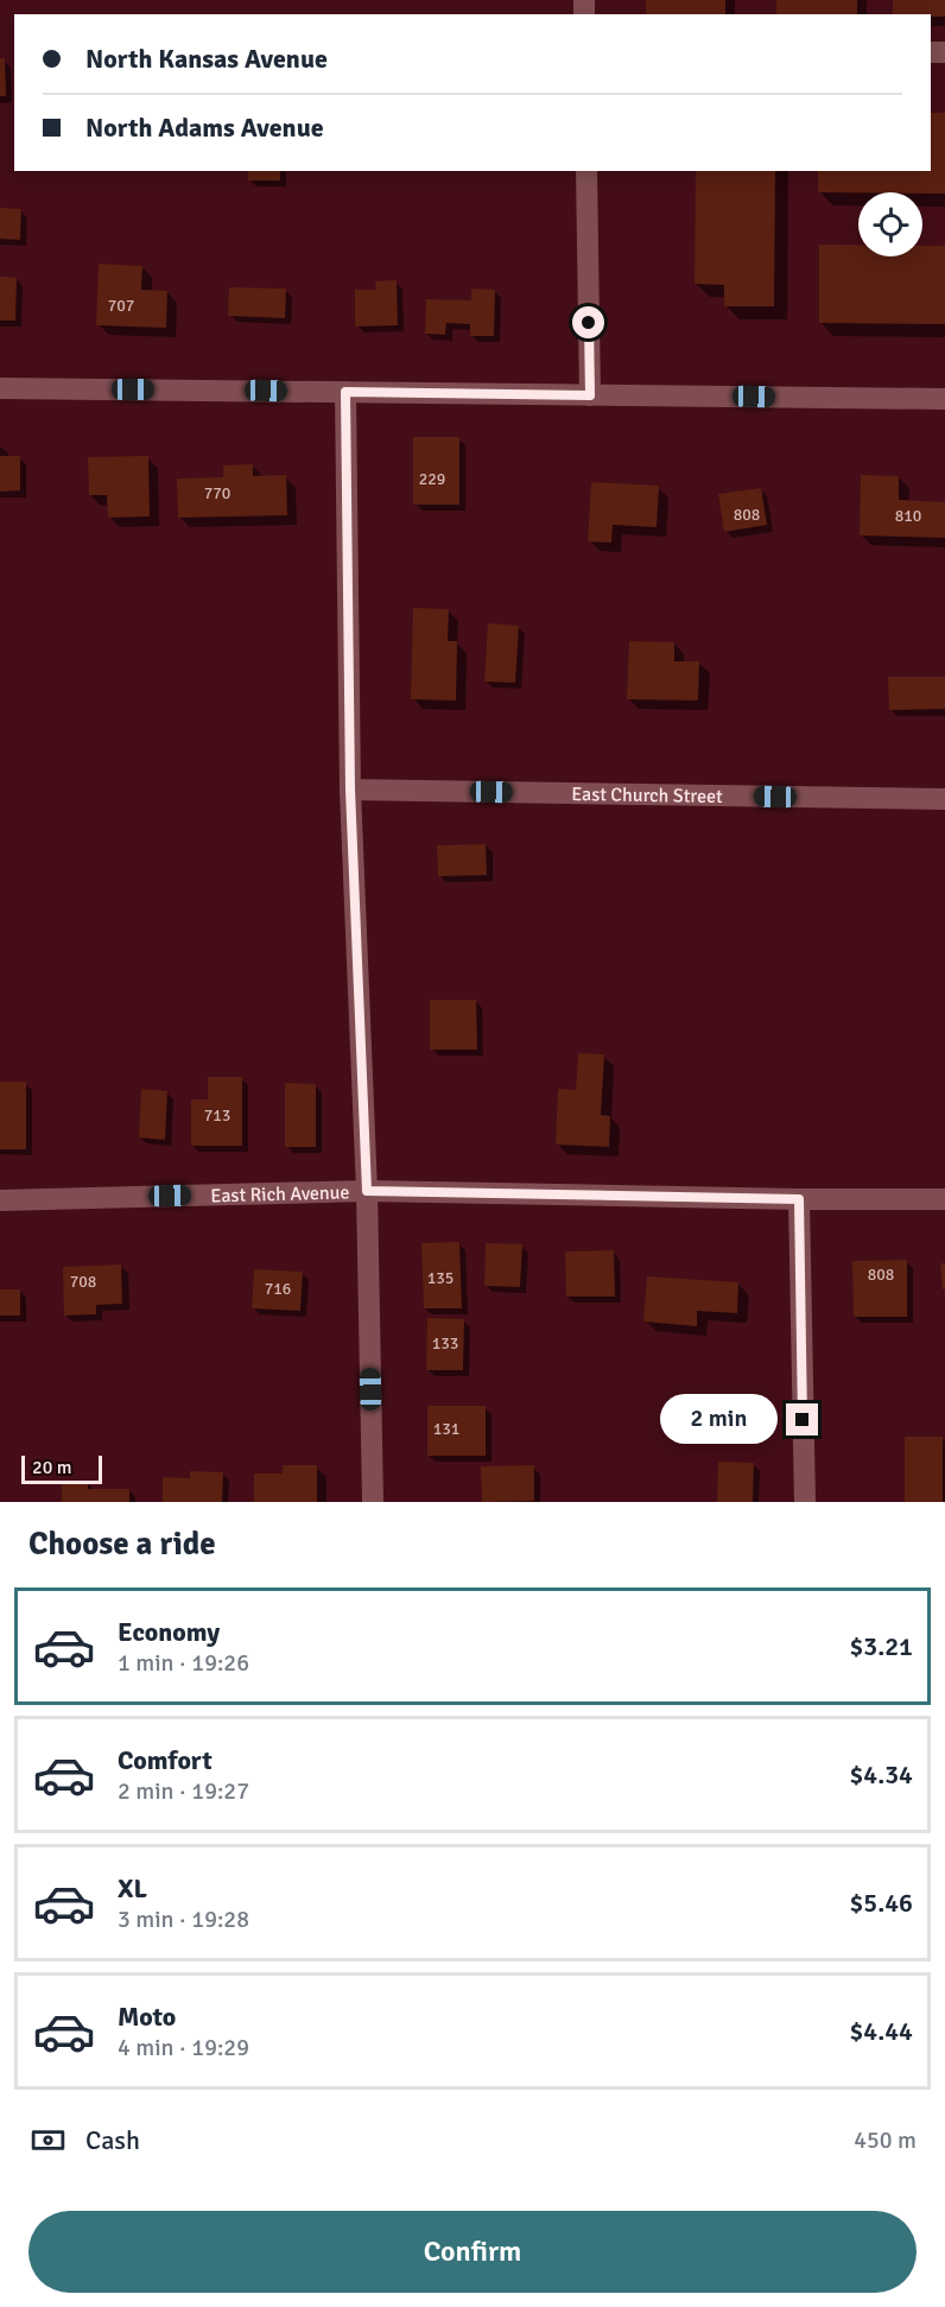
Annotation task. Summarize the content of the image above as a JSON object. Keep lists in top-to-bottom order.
{
  "streets": {
    "street": ["East Church Street", "East Rich Avenue"]
  },
  "house_numbers": [
    "707",
    "229",
    "770",
    "808",
    "810",
    "713",
    "808",
    "135",
    "708",
    "716",
    "133",
    "131"
  ],
  "scale_bar": "20 m",
  "page": {
    "banner": ["North Kansas Avenue", "North Adams Avenue"],
    "bubble": "2 min",
    "scale": "20 m",
    "heading": "Choose a ride",
    "list": [
      {
        "name": "Economy",
        "note": "1 min · 19:26",
        "value": "$3.21"
      },
      {
        "name": "Comfort",
        "note": "2 min · 19:27",
        "value": "$4.34"
      },
      {
        "name": "XL",
        "note": "3 min · 19:28",
        "value": "$5.46"
      },
      {
        "name": "Moto",
        "note": "4 min · 19:29",
        "value": "$4.44"
      }
    ],
    "pay": ["Cash", "450 m"],
    "buttons": "Confirm"
  }
}
